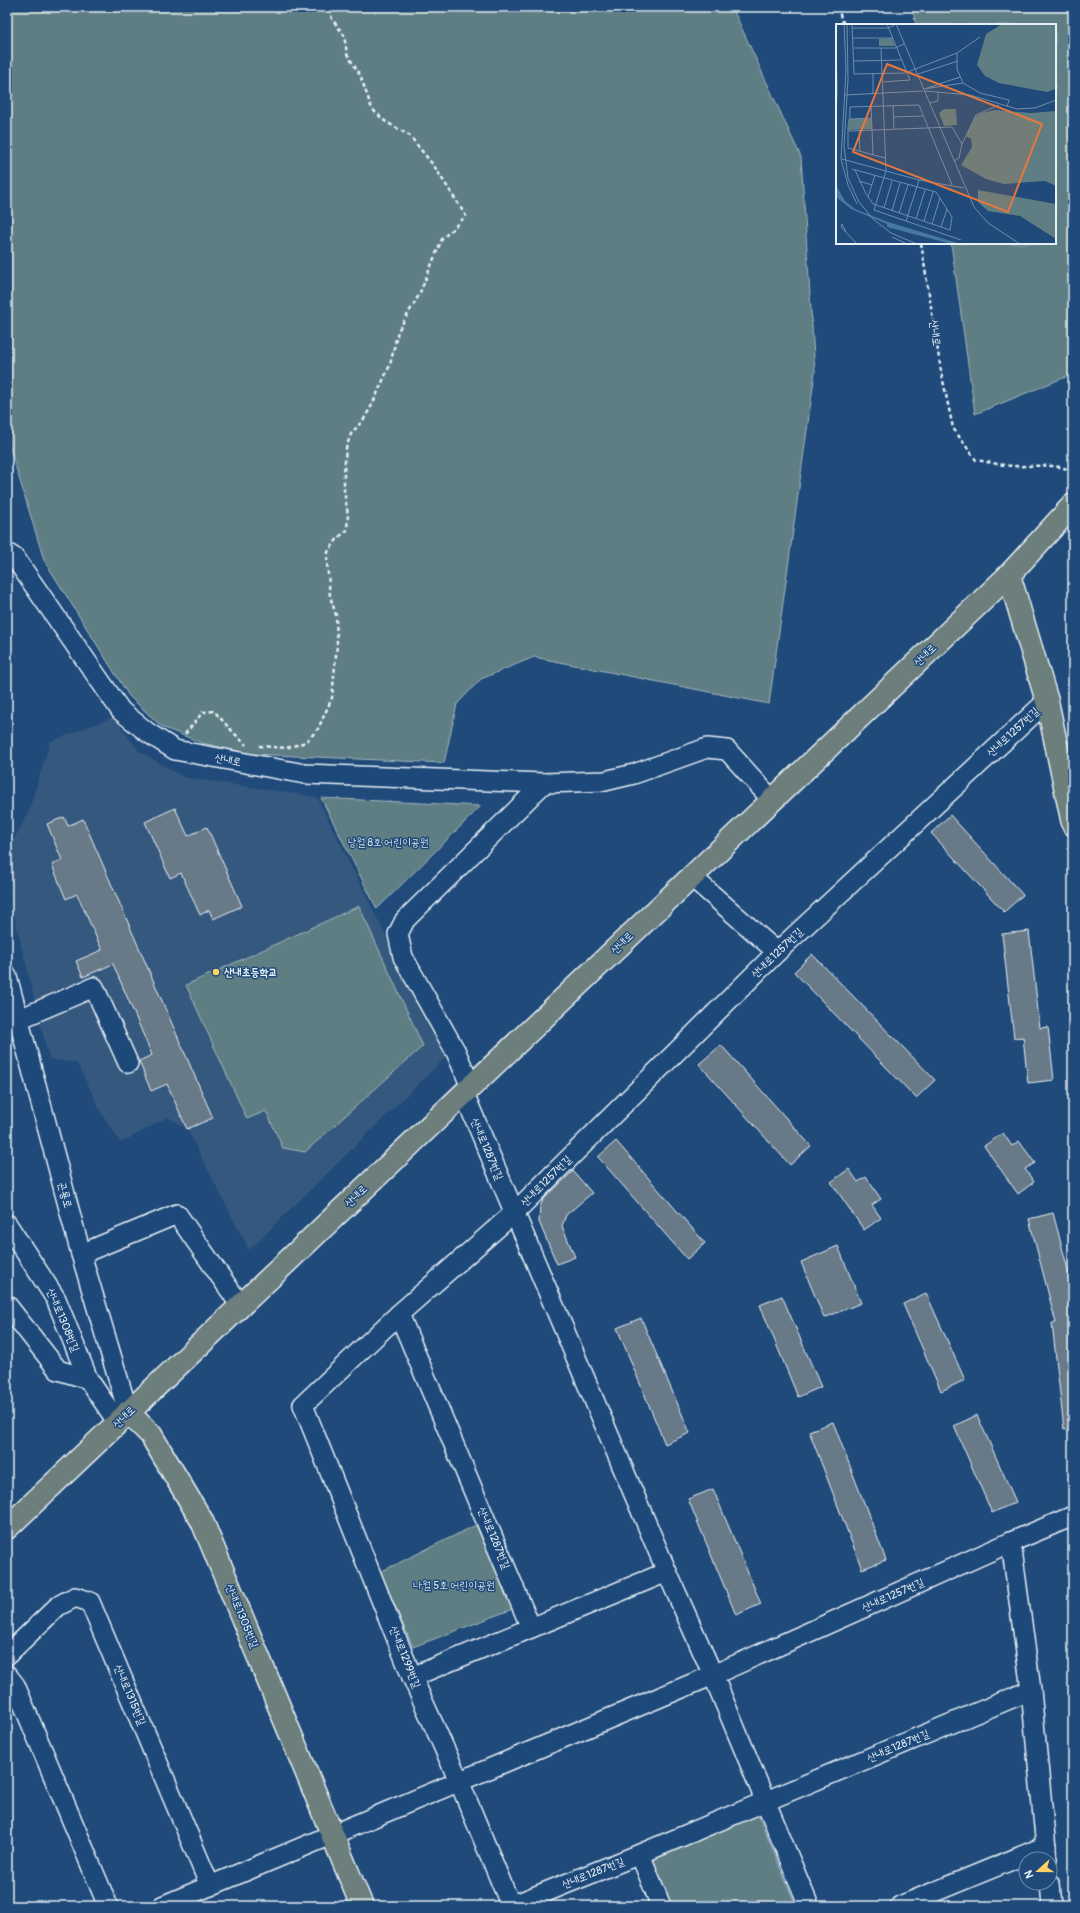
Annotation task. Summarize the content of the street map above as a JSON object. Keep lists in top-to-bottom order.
{
  "streets": {
    "main road": ["산내로", "산내로1257번길", "산내로1305번길"],
    "street": [
      "산내로1287번길",
      "곤룡로",
      "산내로1308번길",
      "산내로1299번길",
      "산내로1315번길"
    ]
  },
  "crossings": [
    ["산내로", "산내로1257번길"],
    ["산내로", "산내로1287번길"],
    ["산내로", "곤룡로"],
    ["산내로", "산내로1308번길"],
    ["산내로", "산내로1305번길"],
    ["산내로1257번길", "산내로1287번길"],
    ["산내로1287번길", "산내로1299번길"],
    ["곤룡로", "산내로1308번길"],
    ["곤룡로", "산내로1305번길"],
    ["산내로1308번길", "산내로1305번길"]
  ],
  "parks": ["낭월 8호 어린이공원", "나월 5호 어린이공원"],
  "places": ["산내초등학교"],
  "north": "left"
}
